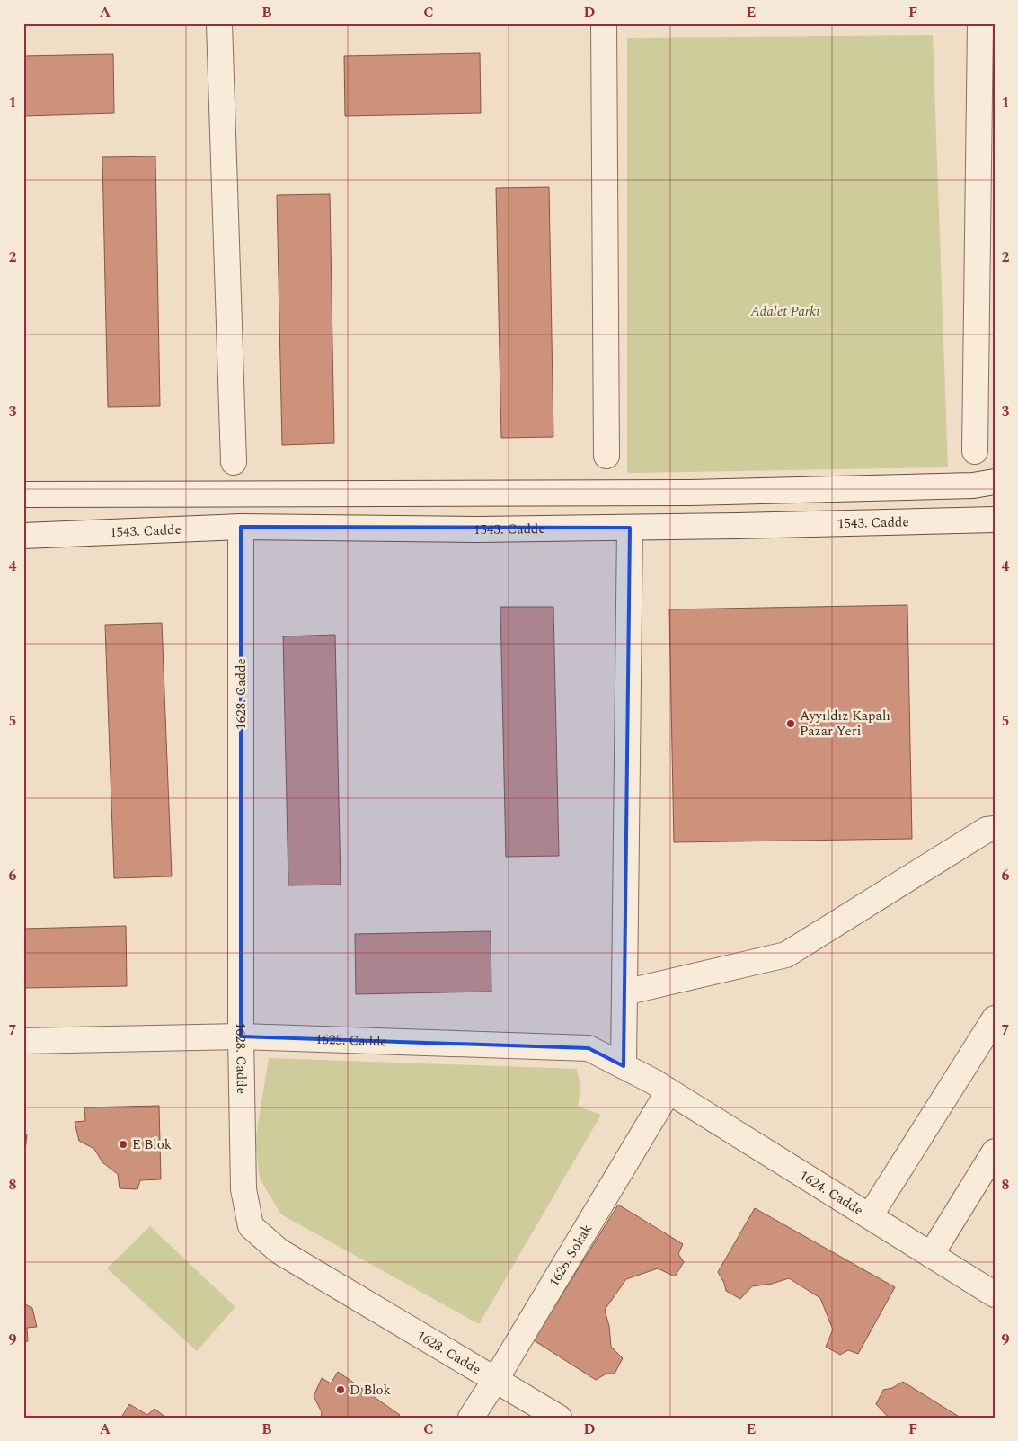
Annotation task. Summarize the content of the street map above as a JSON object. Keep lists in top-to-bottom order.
{
  "streets": {
    "street": [
      "1543. Cadde",
      "1628. Cadde",
      "1625. Cadde",
      "1624. Cadde",
      "1626. Sokak"
    ]
  },
  "crossings": [
    ["1543. Cadde", "1628. Cadde"],
    ["1628. Cadde", "1625. Cadde"],
    ["1628. Cadde", "1626. Sokak"],
    ["1625. Cadde", "1624. Cadde"],
    ["1625. Cadde", "1626. Sokak"],
    ["1624. Cadde", "1626. Sokak"]
  ],
  "parks": ["Adalet Parkı"],
  "places": ["Ayyıldız Kapalı Pazar Yeri", "E Blok", "D Blok"],
  "grid": {
    "columns": [
      "A",
      "B",
      "C",
      "D",
      "E",
      "F"
    ],
    "rows": [
      "1",
      "2",
      "3",
      "4",
      "5",
      "6",
      "7",
      "8",
      "9"
    ]
  }
}
